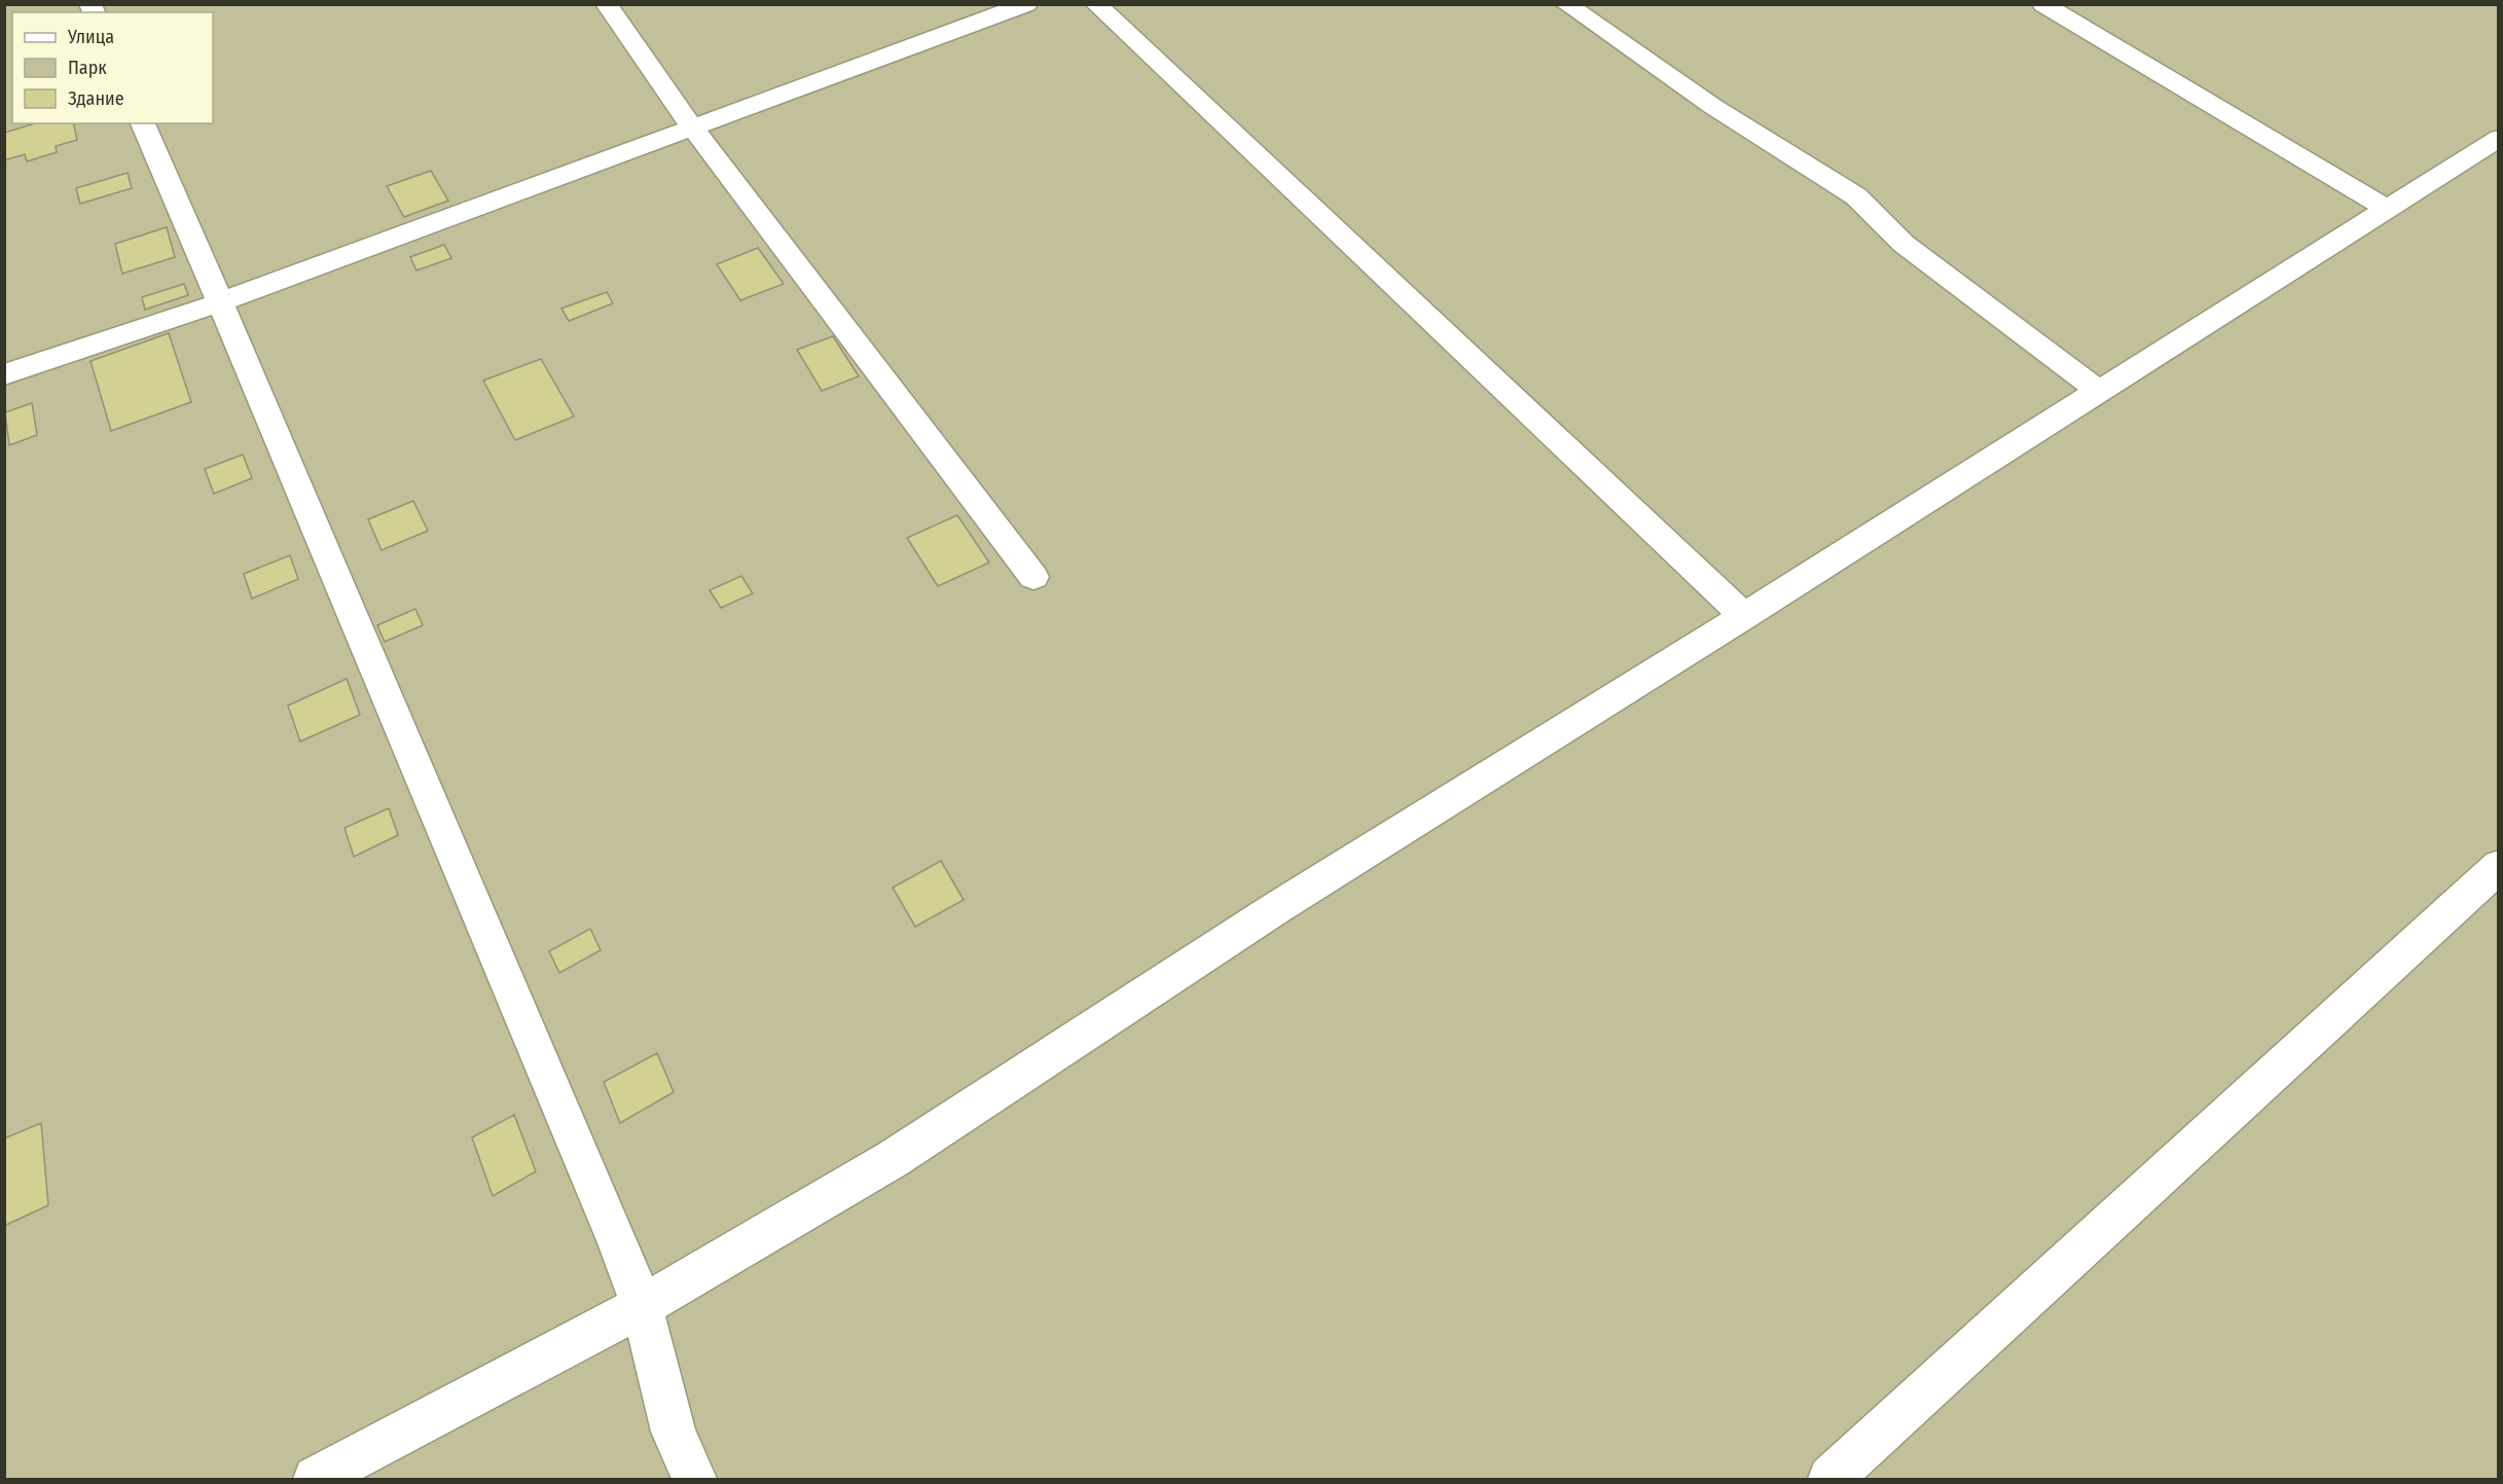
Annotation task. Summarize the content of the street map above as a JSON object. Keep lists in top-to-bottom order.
{
  "legend": ["Улица", "Парк", "Здание"]
}
